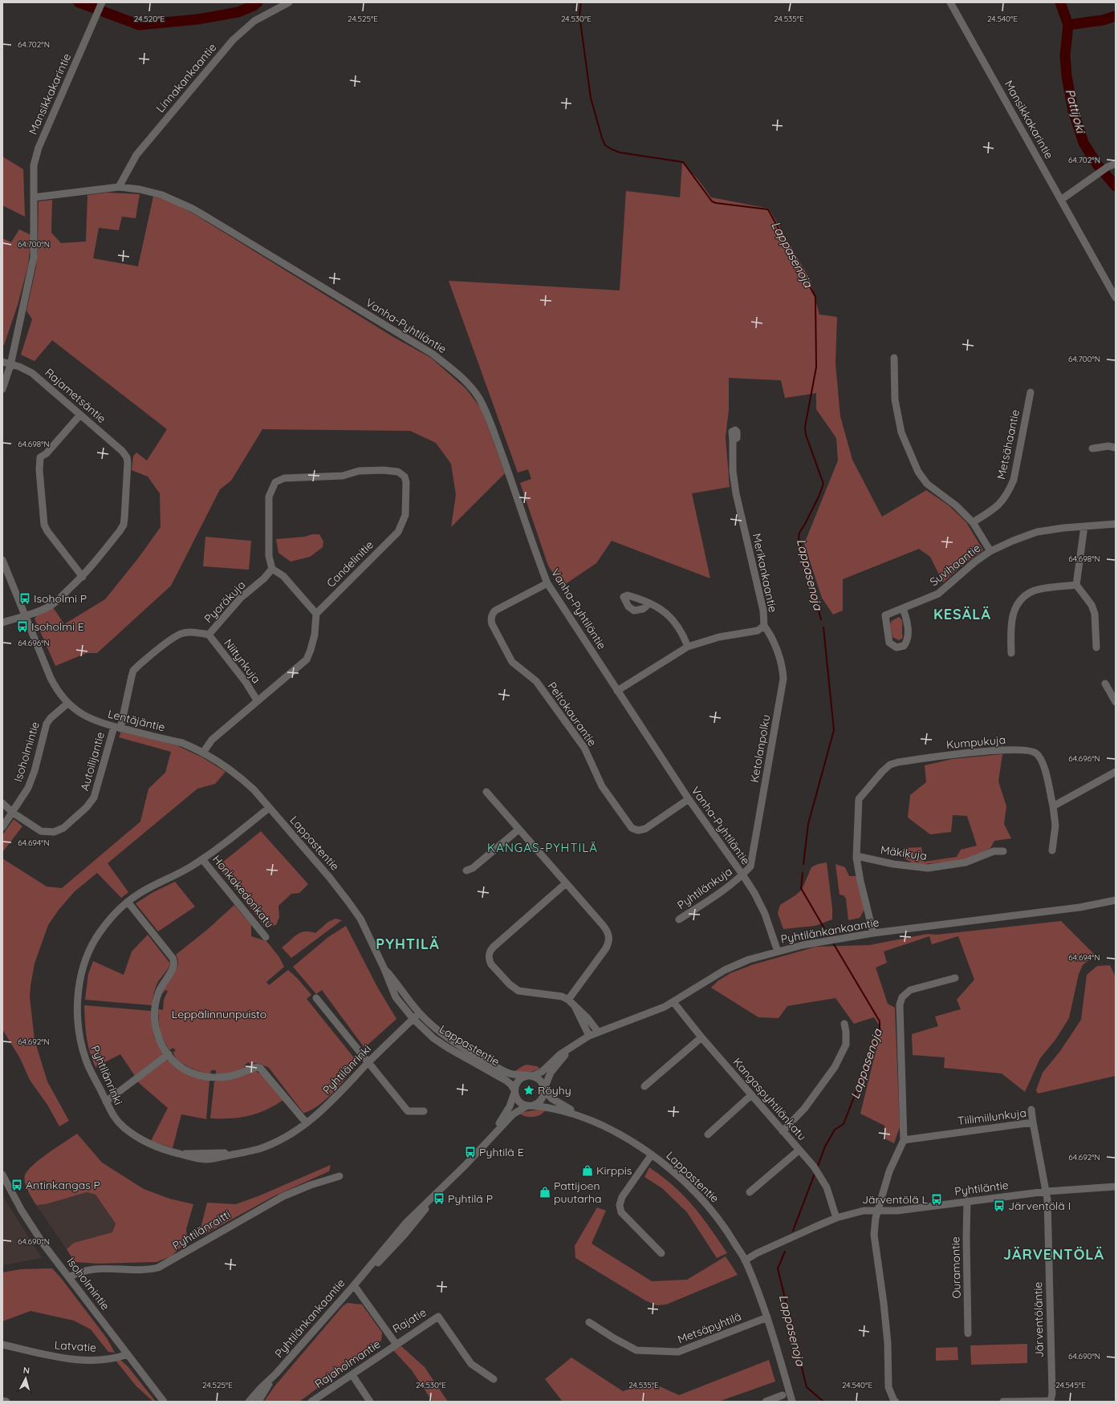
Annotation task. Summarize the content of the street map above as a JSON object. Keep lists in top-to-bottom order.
{
  "streets": {
    "street": [
      "Linnakankaantie",
      "Mansikkakarintie",
      "Vanha-Pyhtiläntie",
      "Rajametsäntie",
      "Metsähaantie",
      "Candelinitie",
      "Suvihaantie",
      "Merikankaantie",
      "Pyoräkuja",
      "Niitynkuja",
      "Peltokaurantie",
      "Lentäjäntie",
      "Kumpukuja",
      "Ketolanpolku",
      "Isoholmintie",
      "Autoilijantie",
      "Lappastentie",
      "Mäkikuja",
      "Pyhtilänkuja",
      "Honkakedonkatu",
      "Pyhtilänkankaantie",
      "Pyhtilänrinki",
      "Kangaspyhtilänkatu",
      "Tiilimiilunkuja",
      "Pyhtiläntie",
      "Pyhtilänraitti",
      "Ouramontie",
      "Järventöläntie",
      "Rajatie",
      "Metsäpyhtilä",
      "Latvatie",
      "Rajaholmantie"
    ]
  },
  "crossings": [
    ["Linnakankaantie", "Vanha-Pyhtiläntie"],
    ["Mansikkakarintie", "Vanha-Pyhtiläntie"],
    ["Mansikkakarintie", "Rajametsäntie"],
    ["Vanha-Pyhtiläntie", "Merikankaantie"],
    ["Vanha-Pyhtiläntie", "Peltokaurantie"],
    ["Vanha-Pyhtiläntie", "Ketolanpolku"],
    ["Vanha-Pyhtiläntie", "Pyhtilänkuja"],
    ["Vanha-Pyhtiläntie", "Pyhtilänkankaantie"],
    ["Candelinitie", "Pyoräkuja"],
    ["Merikankaantie", "Ketolanpolku"],
    ["Pyoräkuja", "Niitynkuja"],
    ["Pyoräkuja", "Lentäjäntie"],
    ["Pyoräkuja", "Autoilijantie"],
    ["Lentäjäntie", "Isoholmintie"],
    ["Lentäjäntie", "Autoilijantie"],
    ["Lentäjäntie", "Lappastentie"],
    ["Kumpukuja", "Mäkikuja"],
    ["Kumpukuja", "Pyhtilänkankaantie"],
    ["Ketolanpolku", "Pyhtilänkuja"],
    ["Isoholmintie", "Autoilijantie"],
    ["Isoholmintie", "Pyhtilänraitti"],
    ["Isoholmintie", "Latvatie"],
    ["Lappastentie", "Pyhtilänkankaantie"],
    ["Lappastentie", "Pyhtilänrinki"],
    ["Lappastentie", "Pyhtiläntie"],
    ["Lappastentie", "Metsäpyhtilä"],
    ["Honkakedonkatu", "Pyhtilänrinki"],
    ["Pyhtilänkankaantie", "Kangaspyhtilänkatu"],
    ["Pyhtilänkankaantie", "Rajatie"],
    ["Kangaspyhtilänkatu", "Pyhtiläntie"],
    ["Tiilimiilunkuja", "Pyhtiläntie"],
    ["Tiilimiilunkuja", "Järventöläntie"],
    ["Pyhtiläntie", "Ouramontie"],
    ["Pyhtiläntie", "Järventöläntie"],
    ["Rajatie", "Rajaholmantie"]
  ],
  "districts": [
    "KESÄLÄ",
    "KANGAS-PYHTILÄ",
    "PYHTILÄ",
    "JÄRVENTÖLÄ"
  ],
  "water": ["Pattijoki", "Lappasenoja"],
  "parks": ["Leppälinnunpuisto"],
  "places": {
    "bus stop": [
      "Isoholmi P",
      "Isoholmi E",
      "Pyhtilä E",
      "Antinkangas P",
      "Pyhtilä P",
      "Järventölä L",
      "Järventölä I"
    ],
    "place": ["Röyhy"],
    "shop": ["Kirppis", "Pattijoen puutarha"]
  },
  "north": "top",
  "coordinates": [
    "24.520°E",
    "24.525°E",
    "24.530°E",
    "24.535°E",
    "24.540°E",
    "64.702°N",
    "64.700°N",
    "64.698°N",
    "64.696°N",
    "64.694°N",
    "64.692°N",
    "64.690°N",
    "24.545°E"
  ]
}
